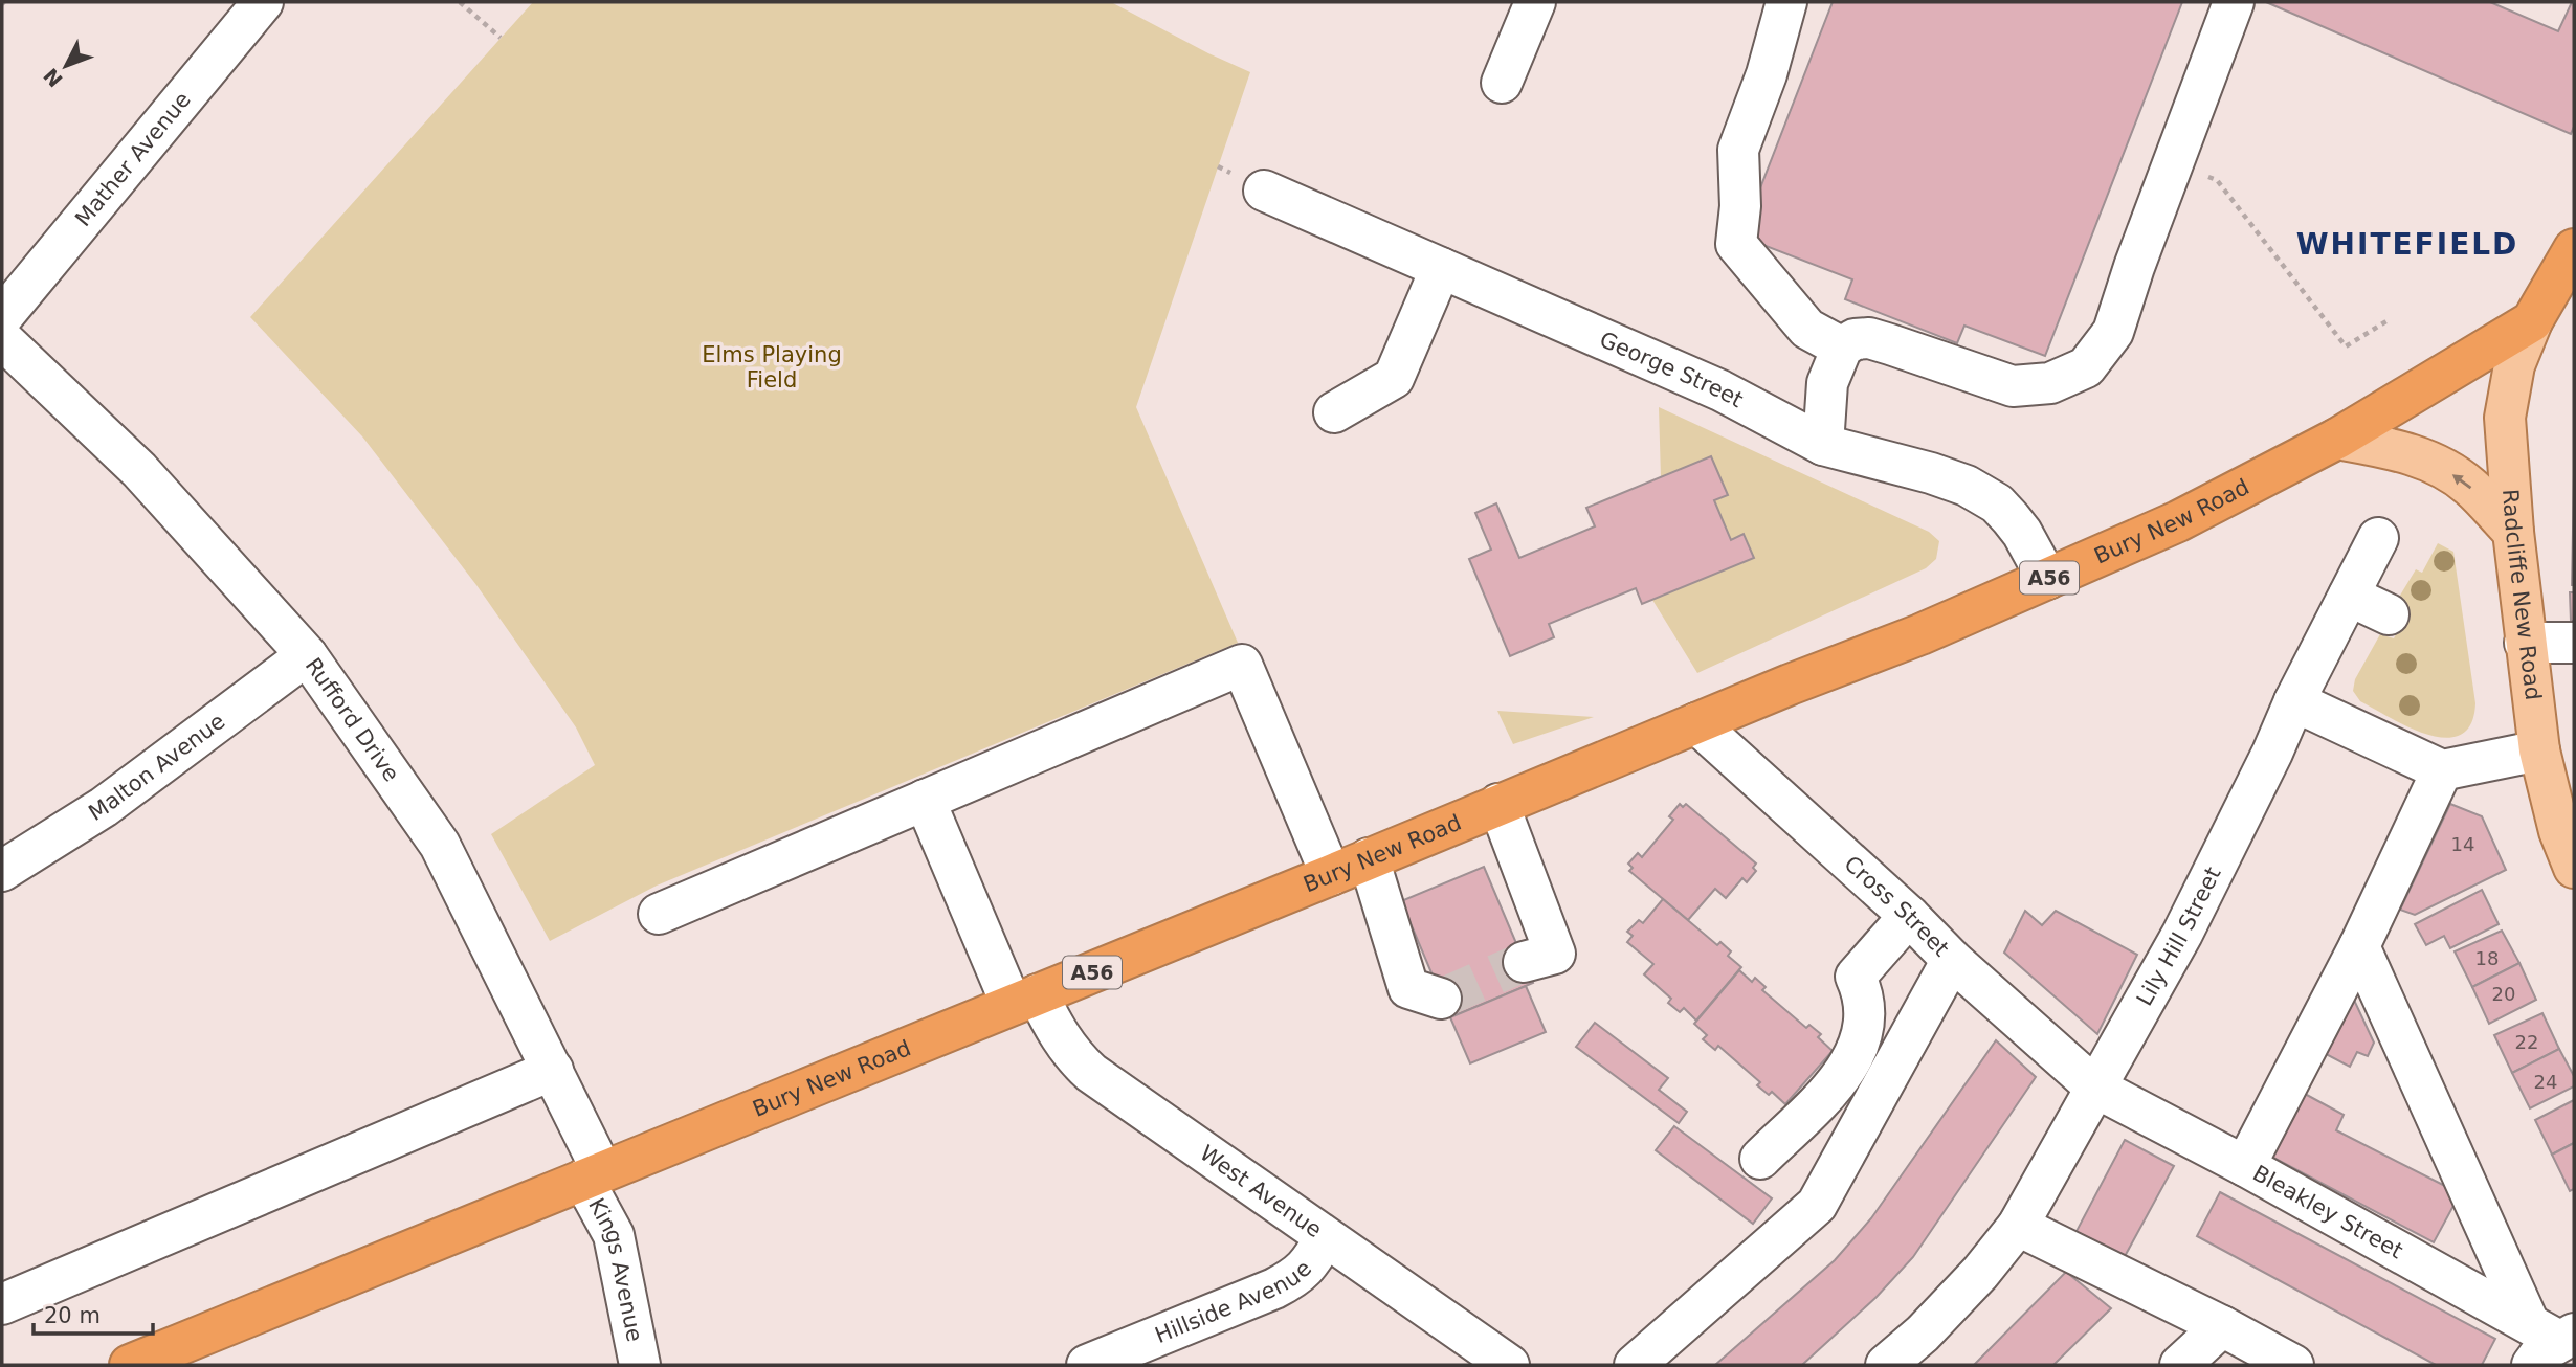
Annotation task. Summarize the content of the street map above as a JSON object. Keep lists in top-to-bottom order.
{
  "streets": {
    "highway": ["Bury New Road", "A56"],
    "main road": ["Radcliffe New Road"],
    "street": [
      "Mather Avenue",
      "George Street",
      "Rufford Drive",
      "Malton Avenue",
      "Cross Street",
      "Lily Hill Street",
      "West Avenue",
      "Bleakley Street",
      "Kings Avenue",
      "Hillside Avenue"
    ]
  },
  "crossings": [
    ["George Street", "Bury New Road"],
    ["Bury New Road", "Radcliffe New Road"],
    ["Bury New Road", "Rufford Drive"],
    ["Bury New Road", "Cross Street"],
    ["Bury New Road", "West Avenue"],
    ["Bury New Road", "Kings Avenue"],
    ["Rufford Drive", "Malton Avenue"],
    ["Rufford Drive", "Kings Avenue"],
    ["Cross Street", "Lily Hill Street"],
    ["Cross Street", "Bleakley Street"],
    ["Lily Hill Street", "Bleakley Street"],
    ["West Avenue", "Hillside Avenue"]
  ],
  "districts": ["WHITEFIELD"],
  "parks": ["Elms Playing Field"],
  "house_numbers": [
    "14",
    "18",
    "20",
    "22",
    "24"
  ],
  "scale_bar": "20 m",
  "north": "bottom left"
}
